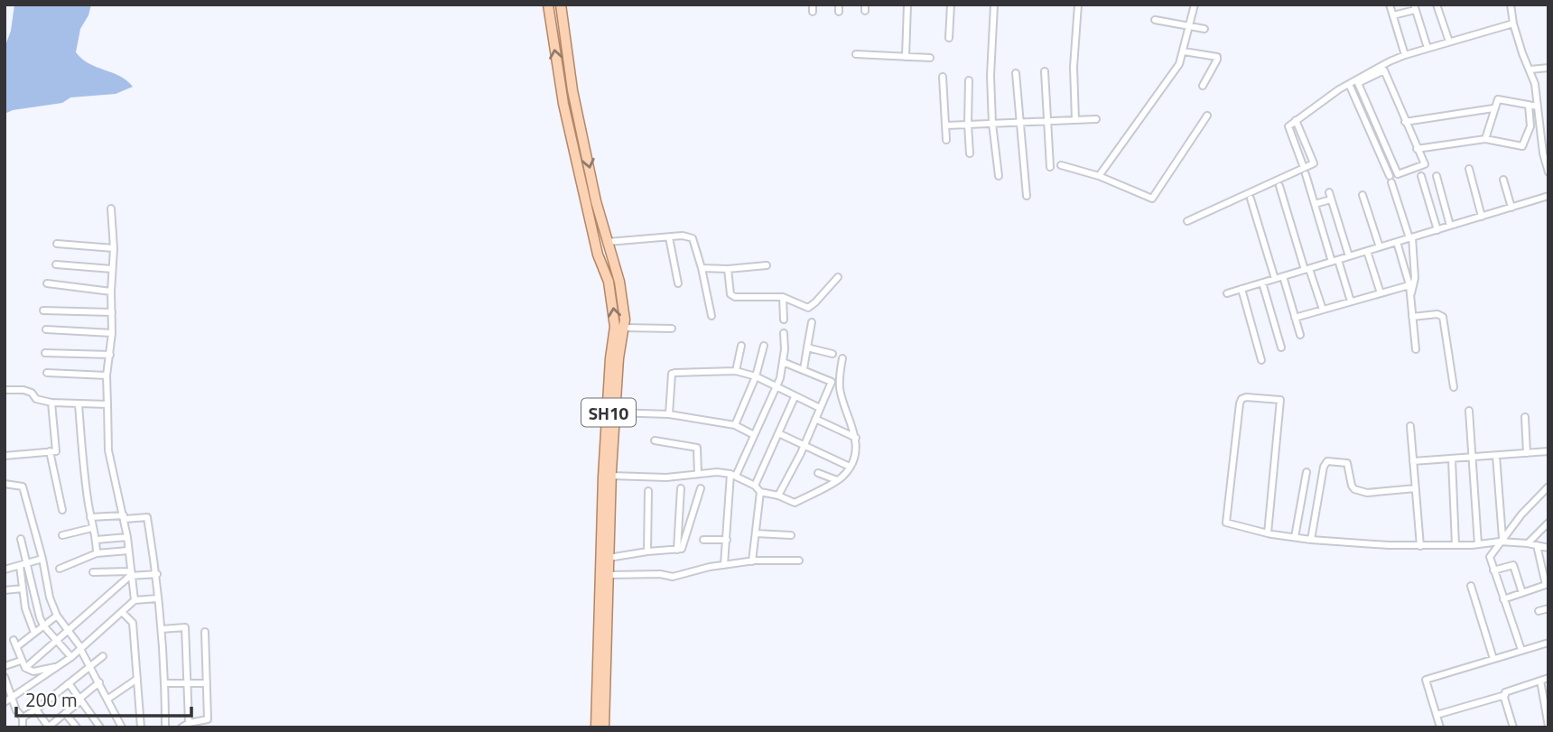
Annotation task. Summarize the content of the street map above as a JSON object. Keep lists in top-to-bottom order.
{
  "streets": {
    "main road": ["SH10"]
  },
  "scale_bar": "200 m"
}
